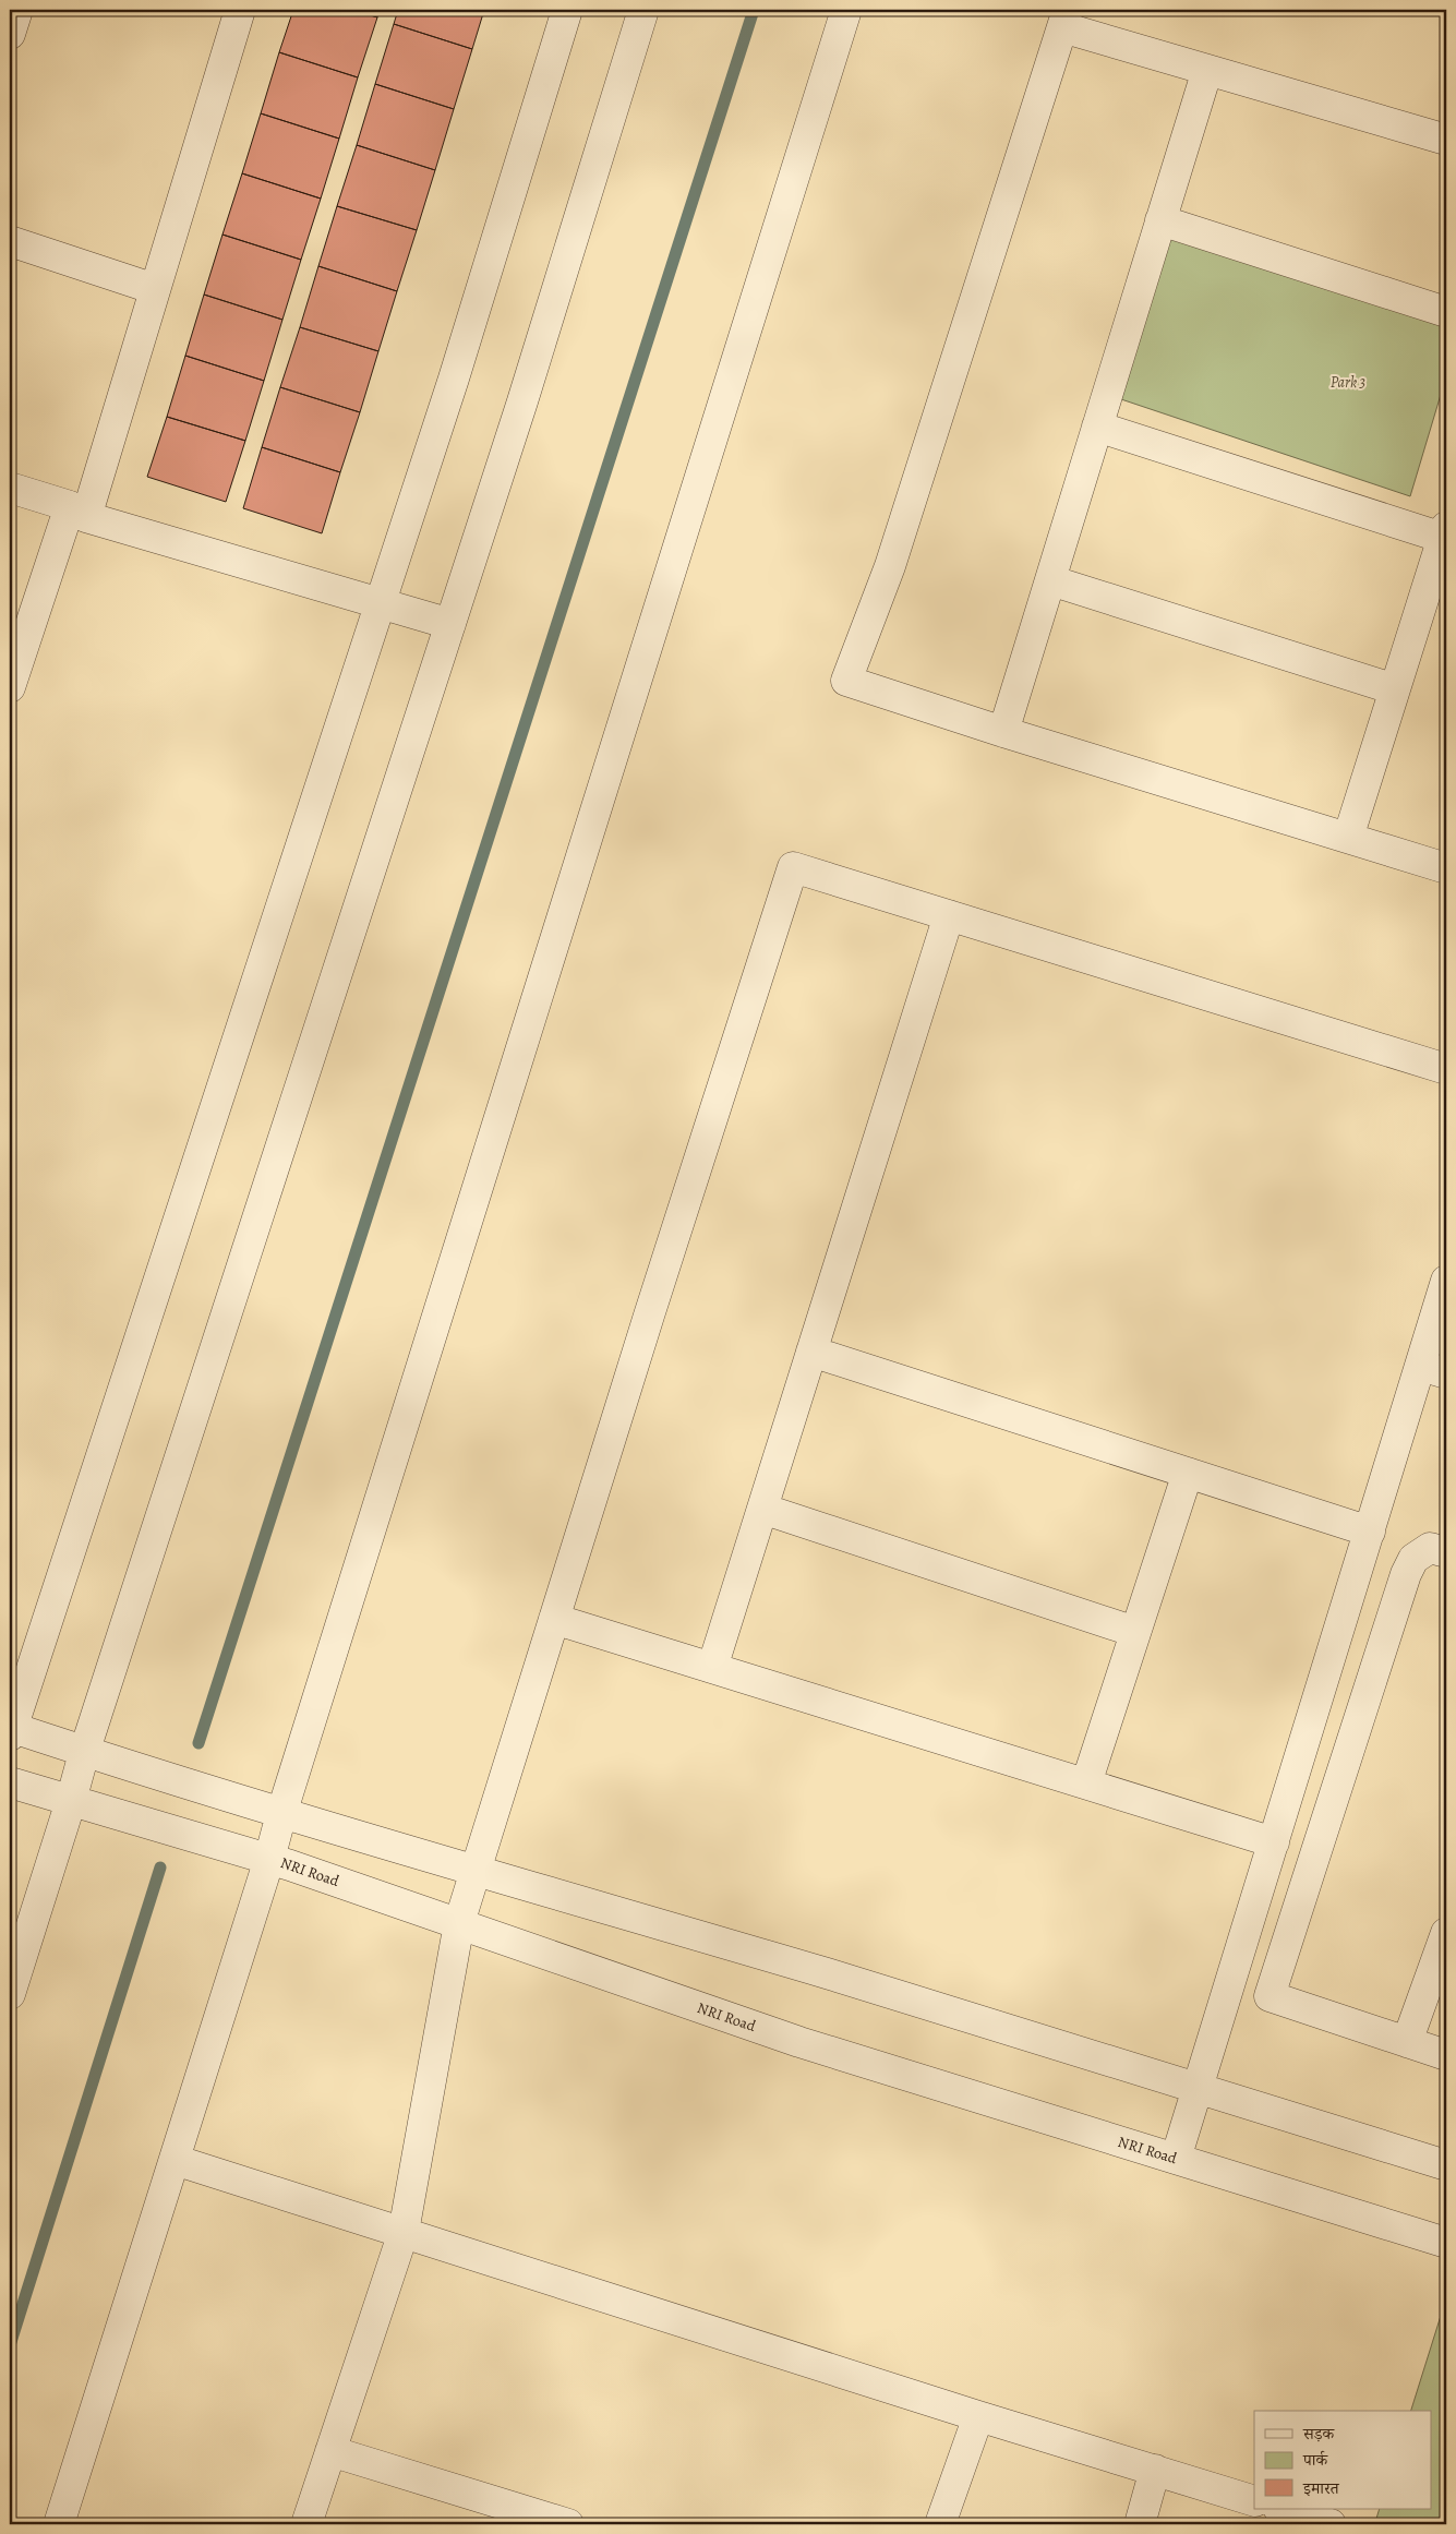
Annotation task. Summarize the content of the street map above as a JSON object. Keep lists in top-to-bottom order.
{
  "streets": {
    "street": ["NRI Road"]
  },
  "parks": ["Park 3"],
  "legend": ["सड़क", "पार्क", "इमारत"]
}
